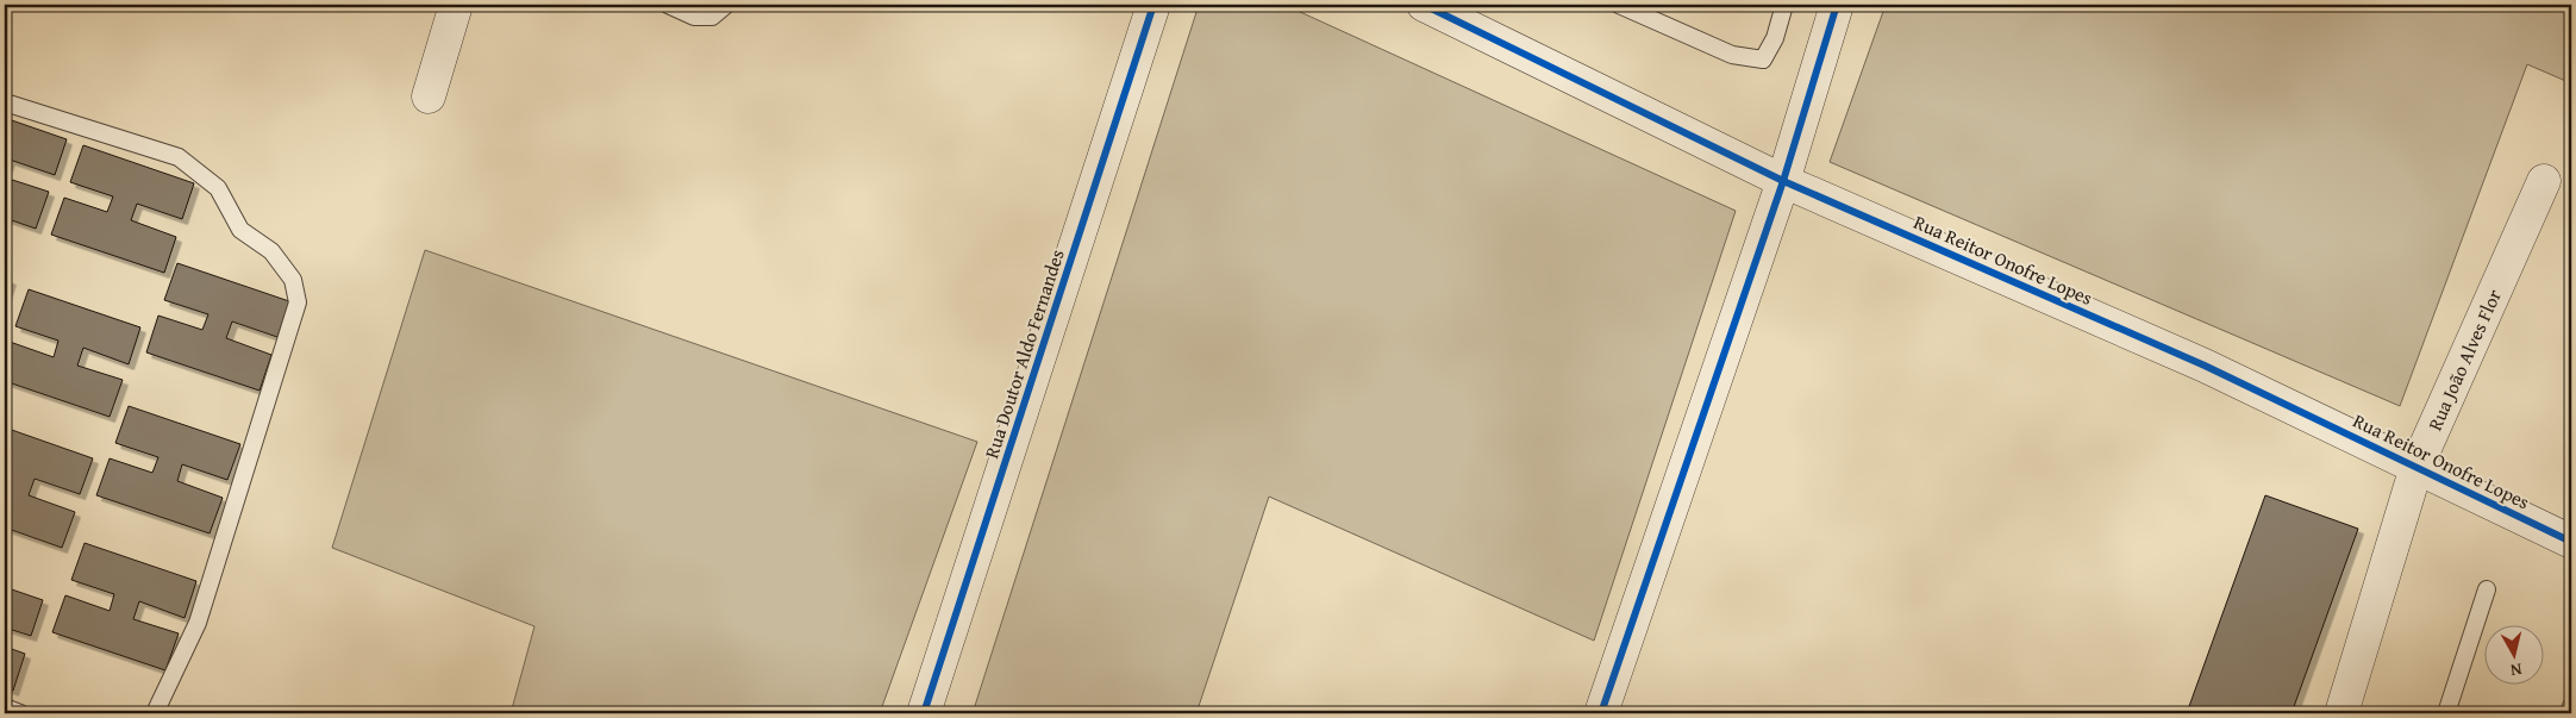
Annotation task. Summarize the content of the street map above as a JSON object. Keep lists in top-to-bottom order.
{
  "streets": {
    "street": ["Rua Reitor Onofre Lopes", "Rua Doutor Aldo Fernandes", "Rua João Alves Flor"]
  },
  "crossings": [
    ["Rua Reitor Onofre Lopes", "Rua João Alves Flor"]
  ],
  "north": "bottom"
}
